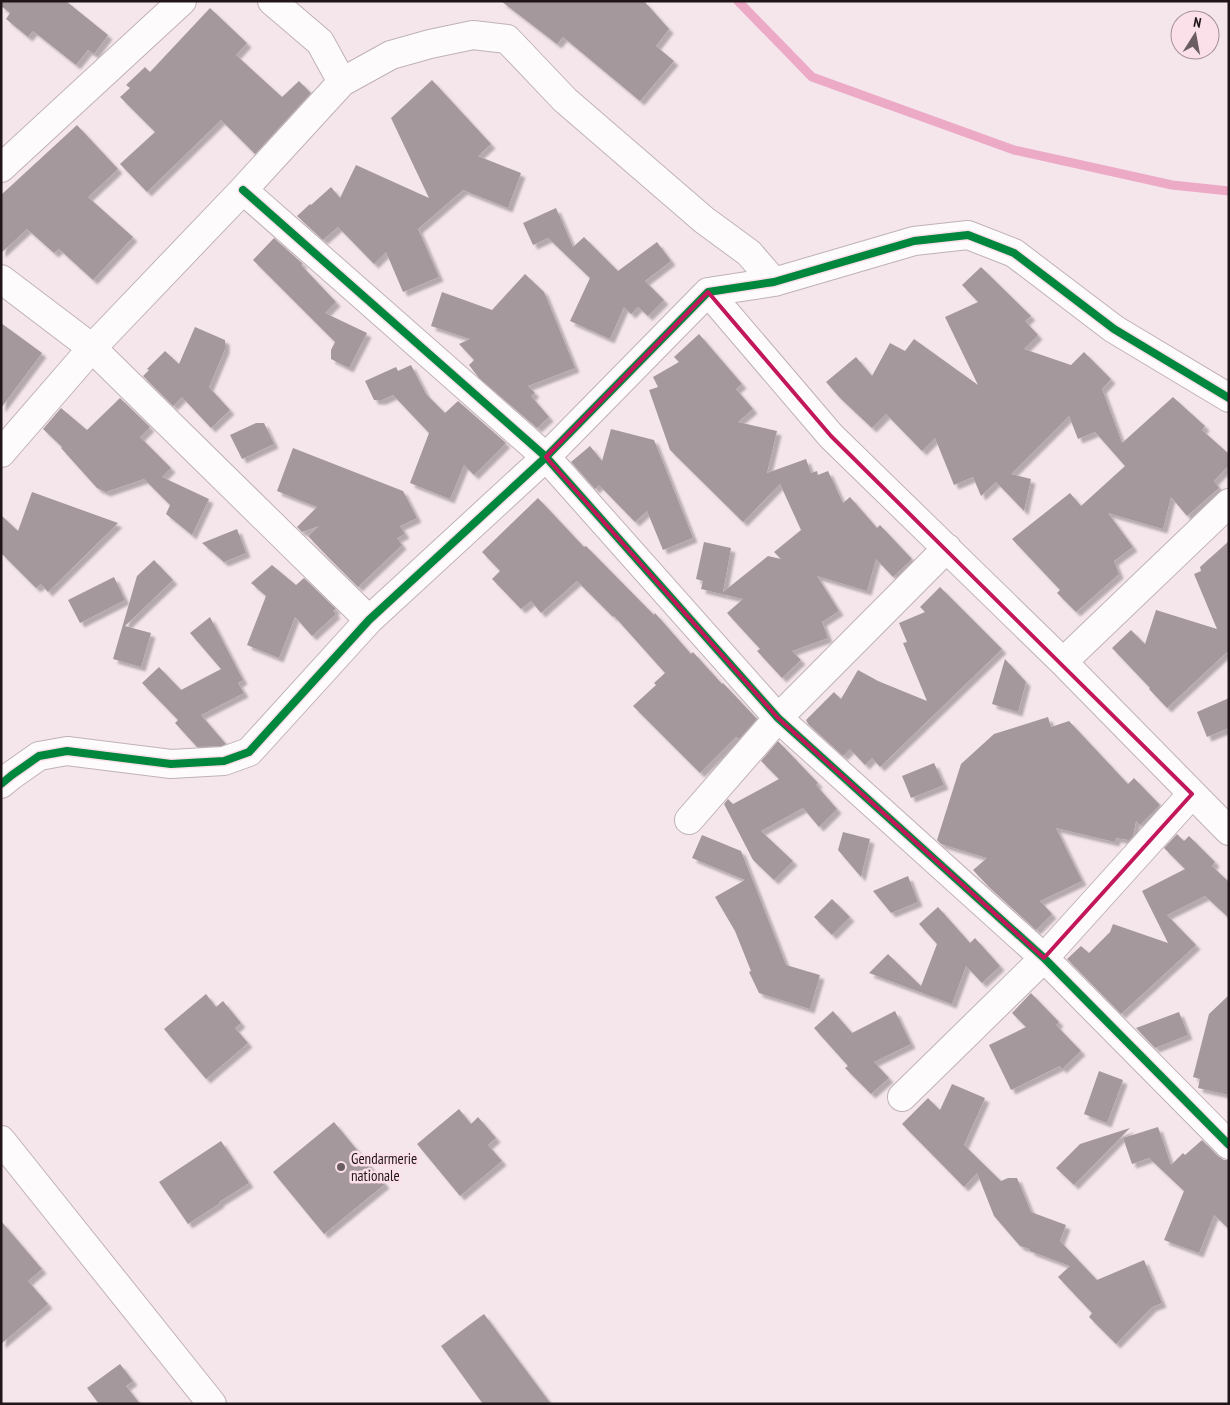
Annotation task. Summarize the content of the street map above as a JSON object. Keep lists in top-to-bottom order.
{
  "places": ["Gendarmerie nationale"],
  "north": "top"
}
